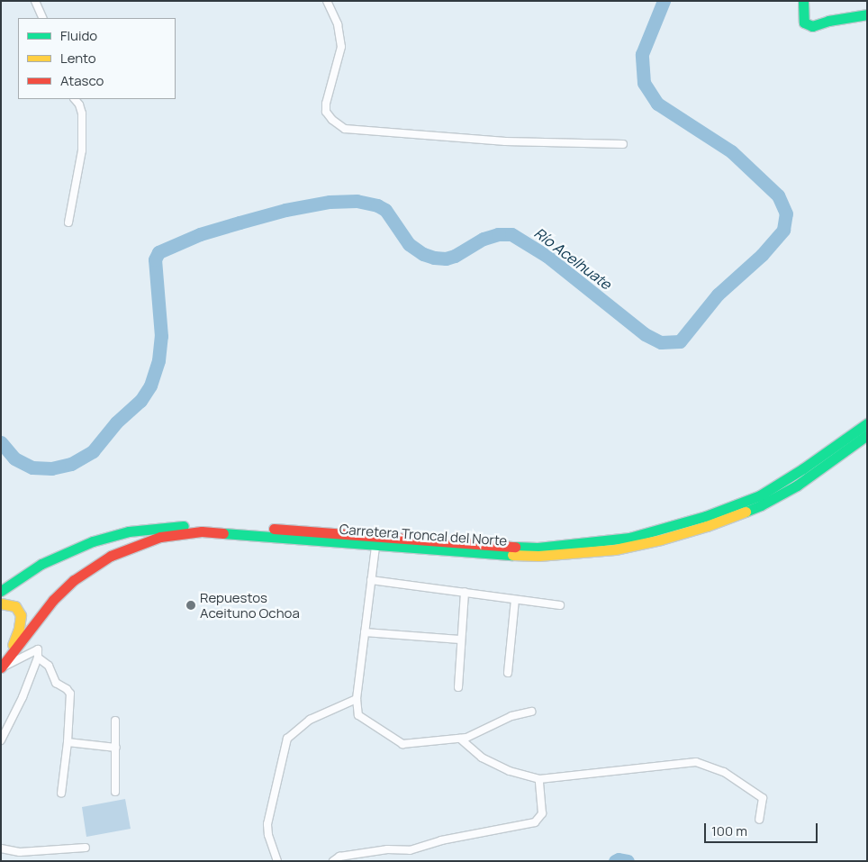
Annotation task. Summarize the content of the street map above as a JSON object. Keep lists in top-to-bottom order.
{
  "streets": {
    "main road": ["Carretera Troncal del Norte"]
  },
  "water": ["Río Acelhuate"],
  "places": ["Repuestos Aceituno Ochoa"],
  "legend": ["Fluido", "Lento", "Atasco"],
  "scale_bar": "100 m"
}
